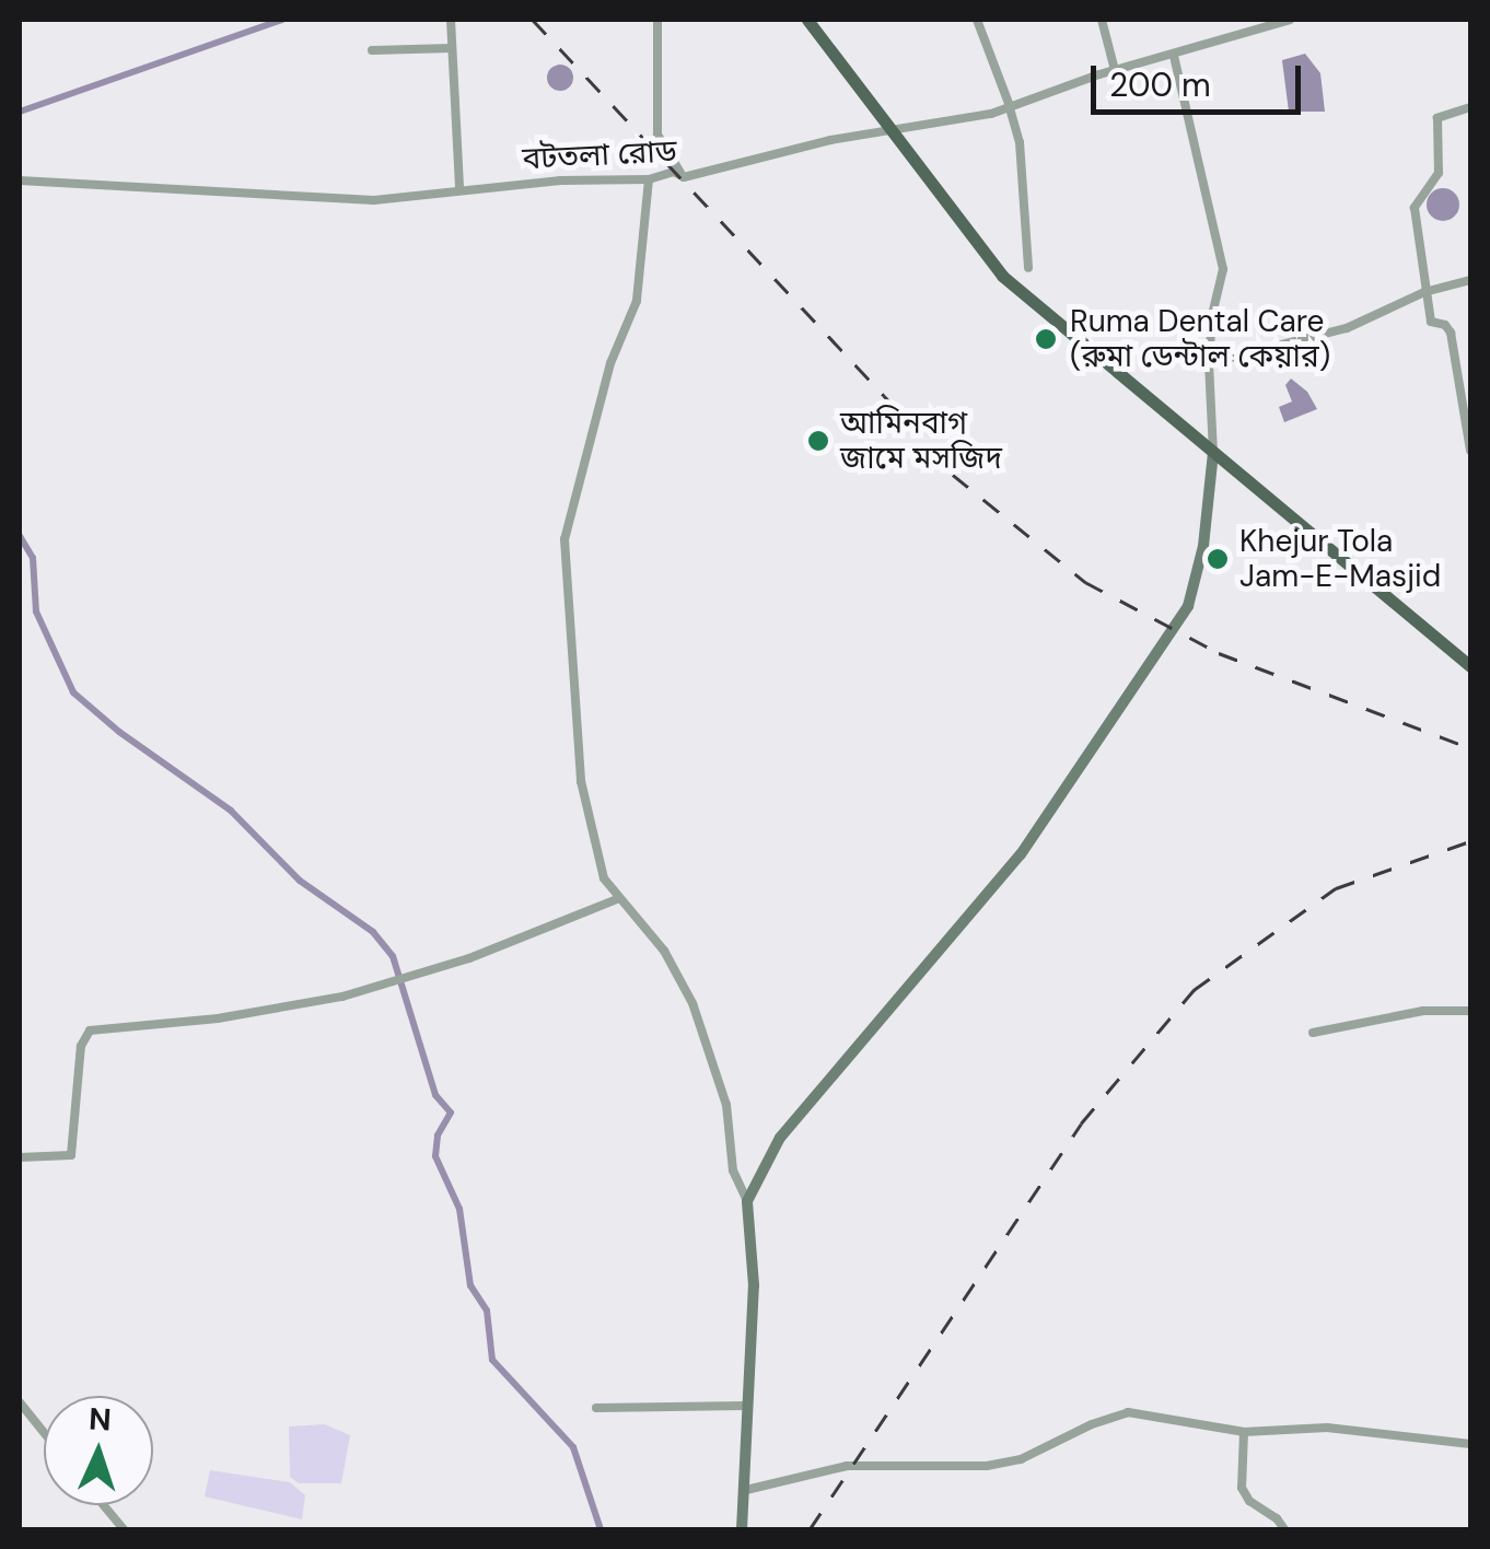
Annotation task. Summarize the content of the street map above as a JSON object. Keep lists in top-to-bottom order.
{
  "streets": {
    "street": ["বটতলা রোড"]
  },
  "places": ["Ruma Dental Care (রুমা ডেন্টাল কেয়ার)", "আমিনবাগ জামে মসজিদ", "Khejur Tola Jam-E-Masjid"],
  "scale_bar": "200 m",
  "north": "top"
}
